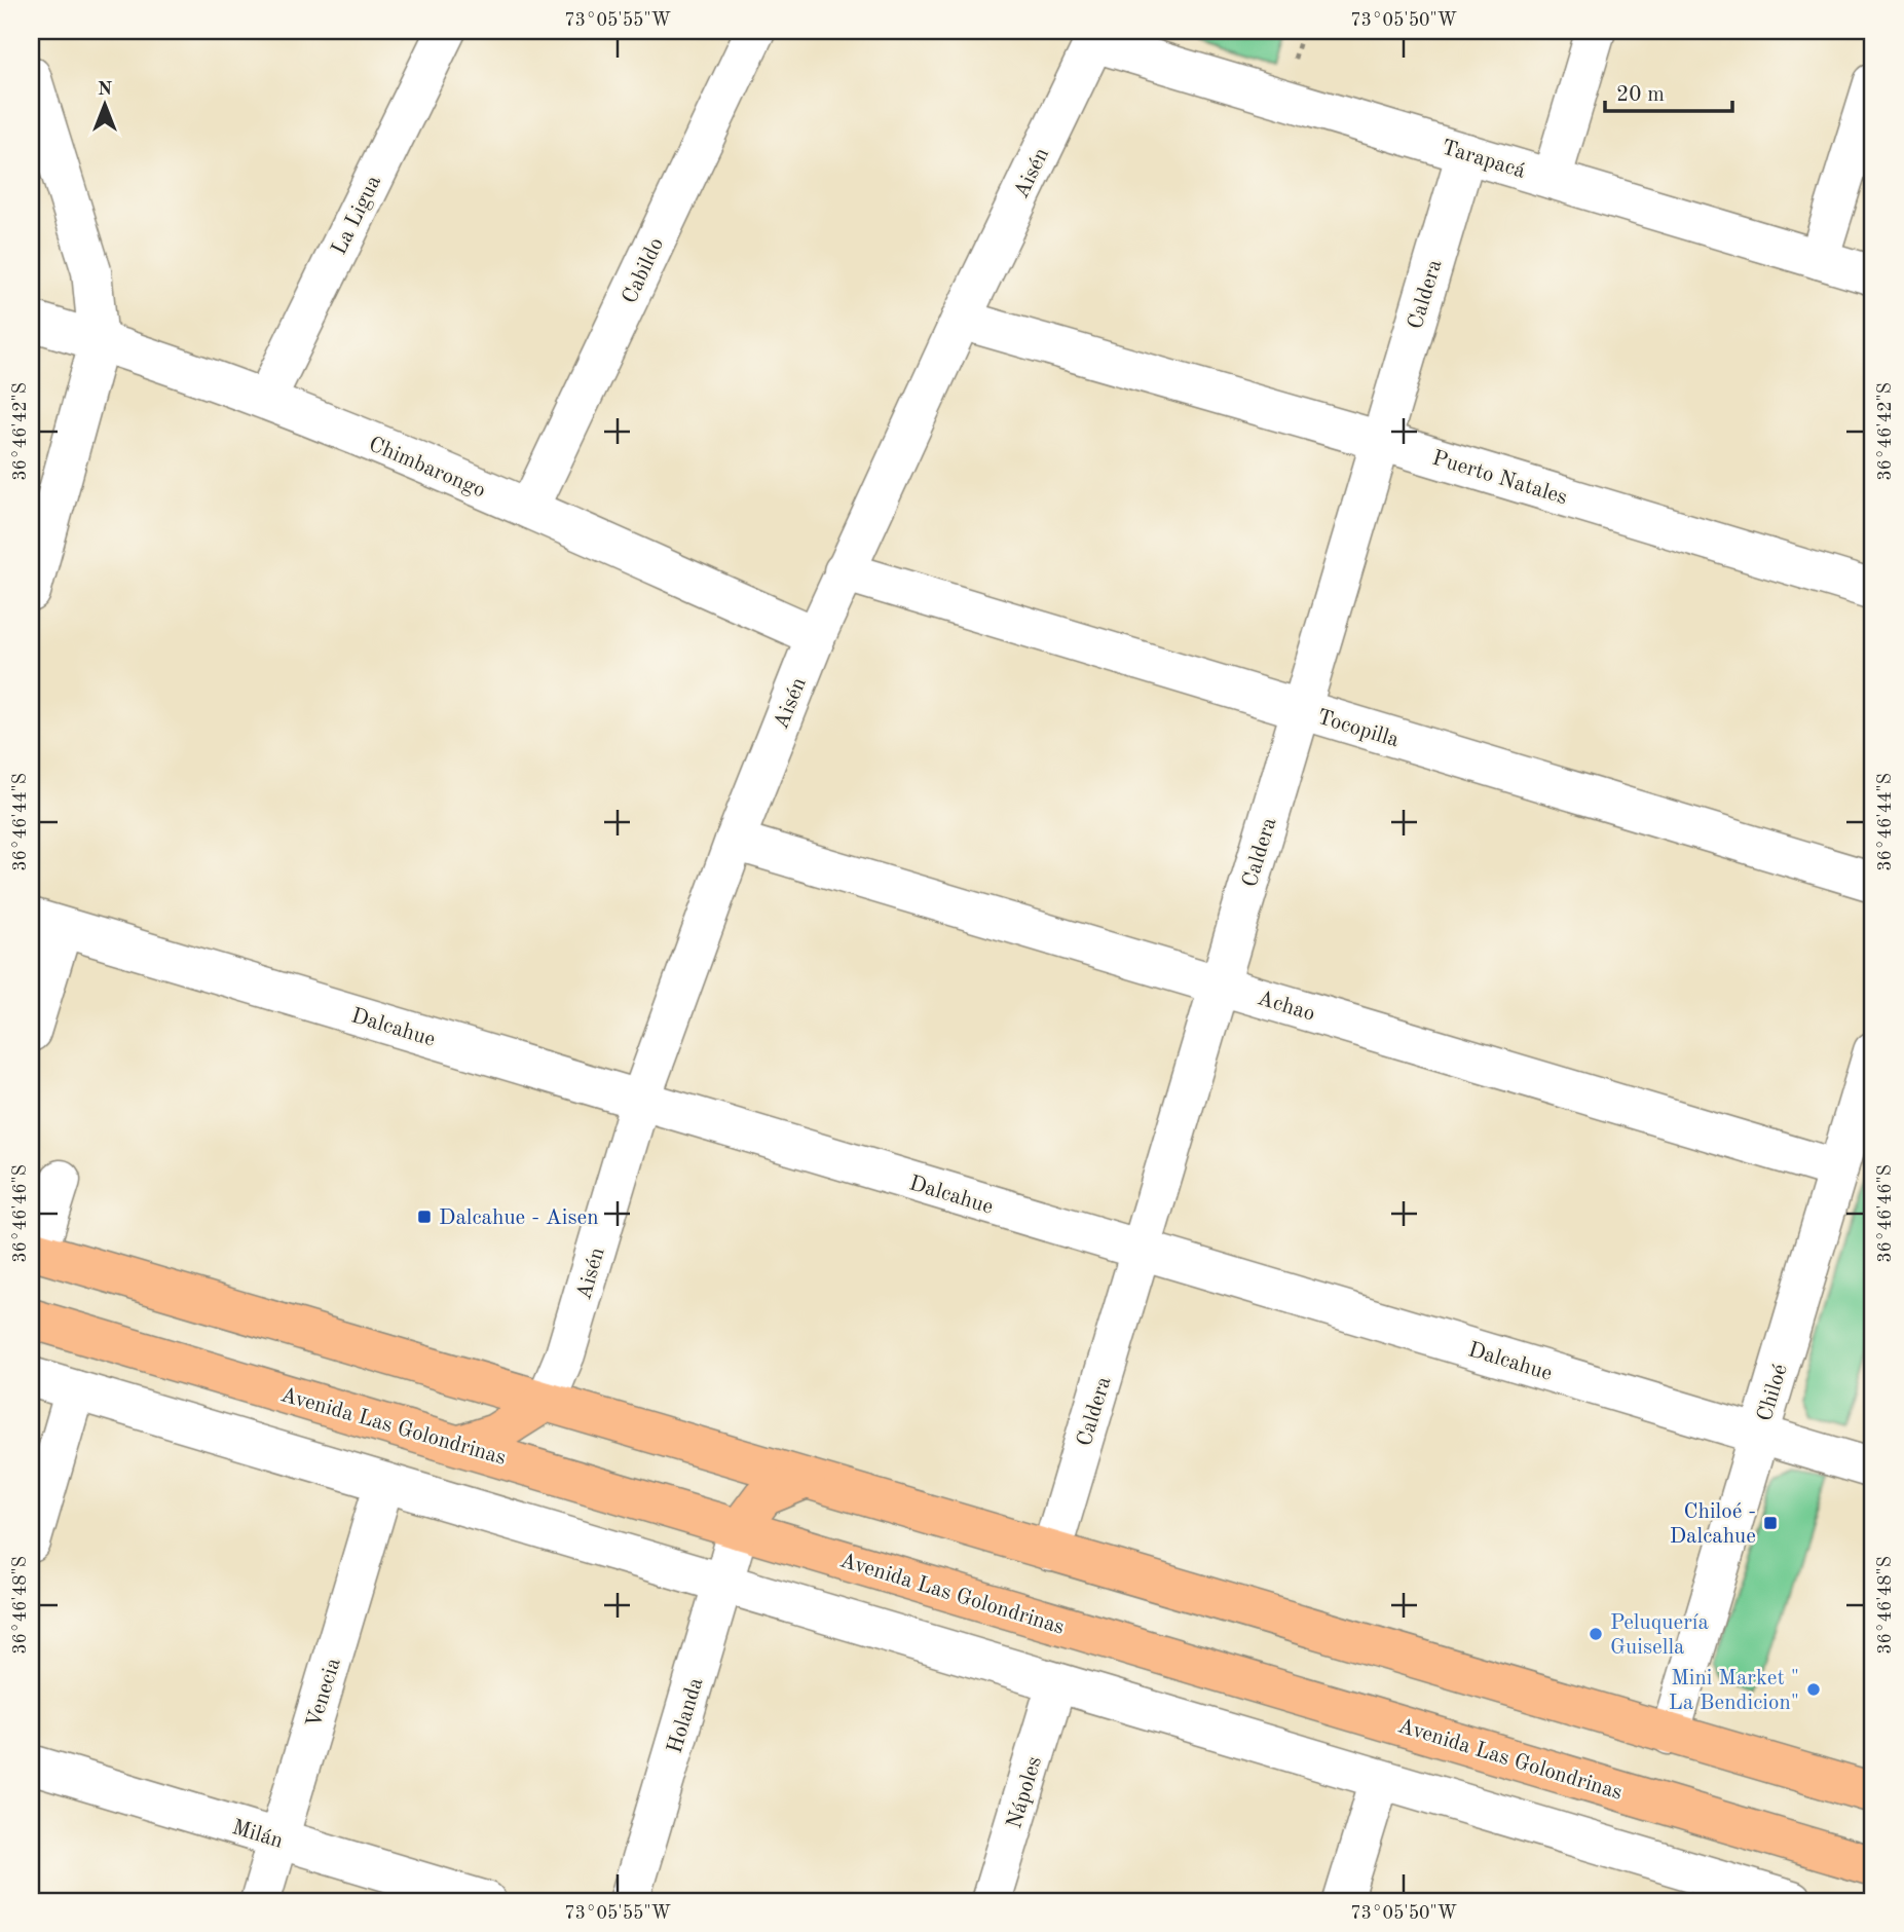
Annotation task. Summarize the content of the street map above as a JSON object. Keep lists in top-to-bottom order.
{
  "streets": {
    "main road": ["Avenida Las Golondrinas"],
    "street": [
      "Tarapacá",
      "Aisén",
      "La Ligua",
      "Cabildo",
      "Caldera",
      "Chimbarongo",
      "Puerto Natales",
      "Tocopilla",
      "Achao",
      "Dalcahue",
      "Chiloé",
      "Venecia",
      "Holanda",
      "Nápoles",
      "Milán"
    ]
  },
  "crossings": [
    ["Tarapacá", "Aisén"],
    ["Tarapacá", "Caldera"],
    ["Aisén", "Chimbarongo"],
    ["Aisén", "Puerto Natales"],
    ["Aisén", "Tocopilla"],
    ["Aisén", "Achao"],
    ["Aisén", "Dalcahue"],
    ["La Ligua", "Chimbarongo"],
    ["Cabildo", "Chimbarongo"],
    ["Caldera", "Puerto Natales"],
    ["Caldera", "Tocopilla"],
    ["Caldera", "Achao"],
    ["Caldera", "Dalcahue"],
    ["Achao", "Chiloé"],
    ["Dalcahue", "Chiloé"],
    ["Avenida Las Golondrinas", "Holanda"],
    ["Venecia", "Milán"]
  ],
  "places": {
    "transit": ["Dalcahue - Aisen", "Chiloé - Dalcahue"],
    "other": ["Peluquería Guisella", "Mini Market \" La Bendicion\""]
  },
  "scale_bar": "20 m",
  "north": "top",
  "coordinates": [
    "73°05'55\"W",
    "73°05'50\"W",
    "36°46'42\"S",
    "36°46'44\"S",
    "36°46'46\"S",
    "36°46'48\"S"
  ]
}
